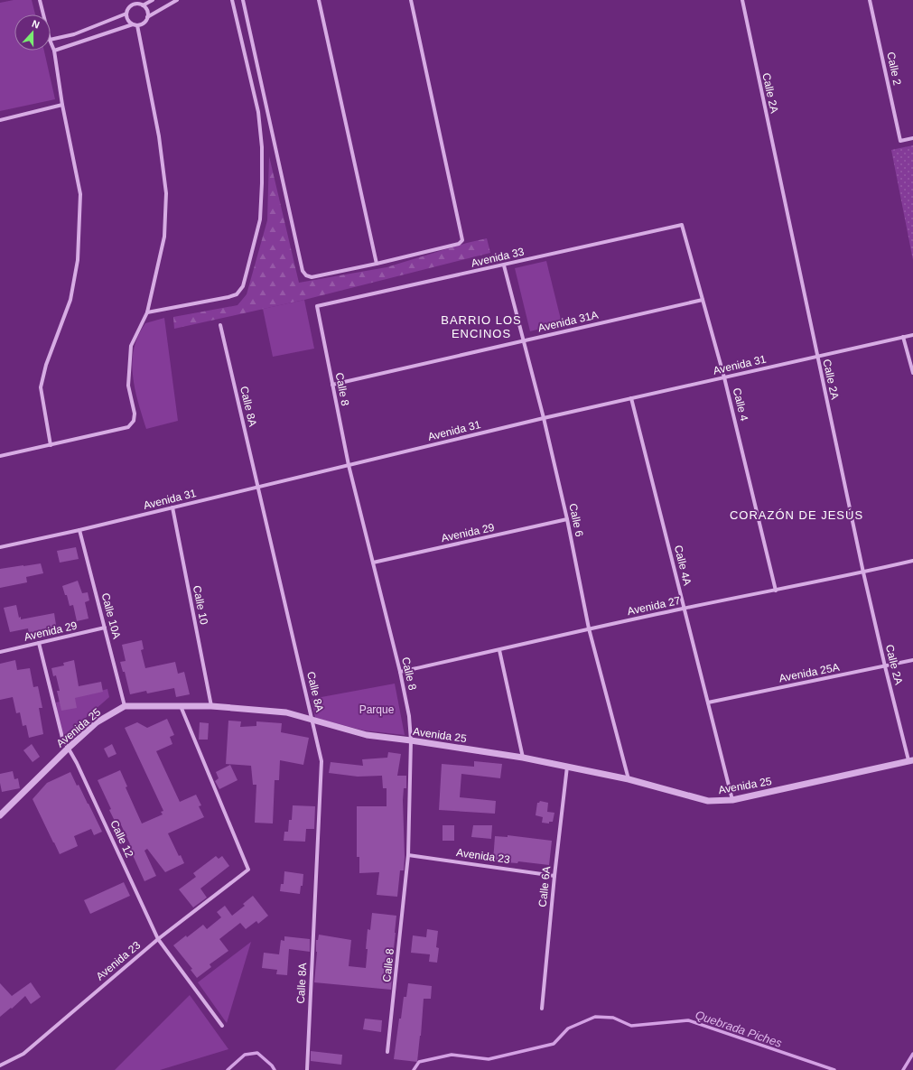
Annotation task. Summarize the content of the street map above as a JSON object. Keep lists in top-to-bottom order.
{
  "streets": {
    "street": [
      "Calle 2",
      "Calle 2A",
      "Avenida 33",
      "Avenida 31A",
      "Avenida 31",
      "Calle 8",
      "Calle 4",
      "Calle 8A",
      "Calle 6",
      "Avenida 29",
      "Calle 4A",
      "Calle 10",
      "Avenida 27",
      "Calle 10A",
      "Avenida 25A",
      "Avenida 25",
      "Calle 12",
      "Avenida 23",
      "Calle 6A"
    ]
  },
  "crossings": [
    ["Calle 2A", "Avenida 31"],
    ["Calle 2A", "Avenida 27"],
    ["Calle 2A", "Avenida 25A"],
    ["Calle 2A", "Avenida 25"],
    ["Avenida 33", "Calle 8"],
    ["Avenida 33", "Calle 4"],
    ["Avenida 33", "Calle 6"],
    ["Avenida 31A", "Calle 8"],
    ["Avenida 31A", "Calle 4"],
    ["Avenida 31A", "Calle 6"],
    ["Avenida 31", "Calle 8"],
    ["Avenida 31", "Calle 4"],
    ["Avenida 31", "Calle 8A"],
    ["Avenida 31", "Calle 6"],
    ["Avenida 31", "Calle 4A"],
    ["Avenida 31", "Calle 10"],
    ["Avenida 31", "Calle 10A"],
    ["Calle 8", "Avenida 29"],
    ["Calle 8", "Avenida 27"],
    ["Calle 8", "Avenida 25"],
    ["Calle 8", "Avenida 23"],
    ["Calle 4", "Avenida 27"],
    ["Calle 8A", "Avenida 25"],
    ["Calle 6", "Avenida 29"],
    ["Calle 6", "Avenida 27"],
    ["Calle 6", "Avenida 25"],
    ["Avenida 29", "Calle 10A"],
    ["Avenida 29", "Calle 12"],
    ["Calle 4A", "Avenida 27"],
    ["Calle 4A", "Avenida 25A"],
    ["Calle 4A", "Avenida 25"],
    ["Calle 10", "Avenida 25"],
    ["Calle 10A", "Avenida 25"],
    ["Avenida 25", "Calle 12"],
    ["Avenida 25", "Avenida 23"],
    ["Avenida 25", "Calle 6A"],
    ["Calle 12", "Avenida 23"],
    ["Avenida 23", "Calle 6A"]
  ],
  "districts": ["BARRIO LOS ENCINOS", "CORAZÓN DE JESÚS"],
  "water": ["Quebrada Piches"],
  "parks": ["Parque"],
  "north": "top"
}
